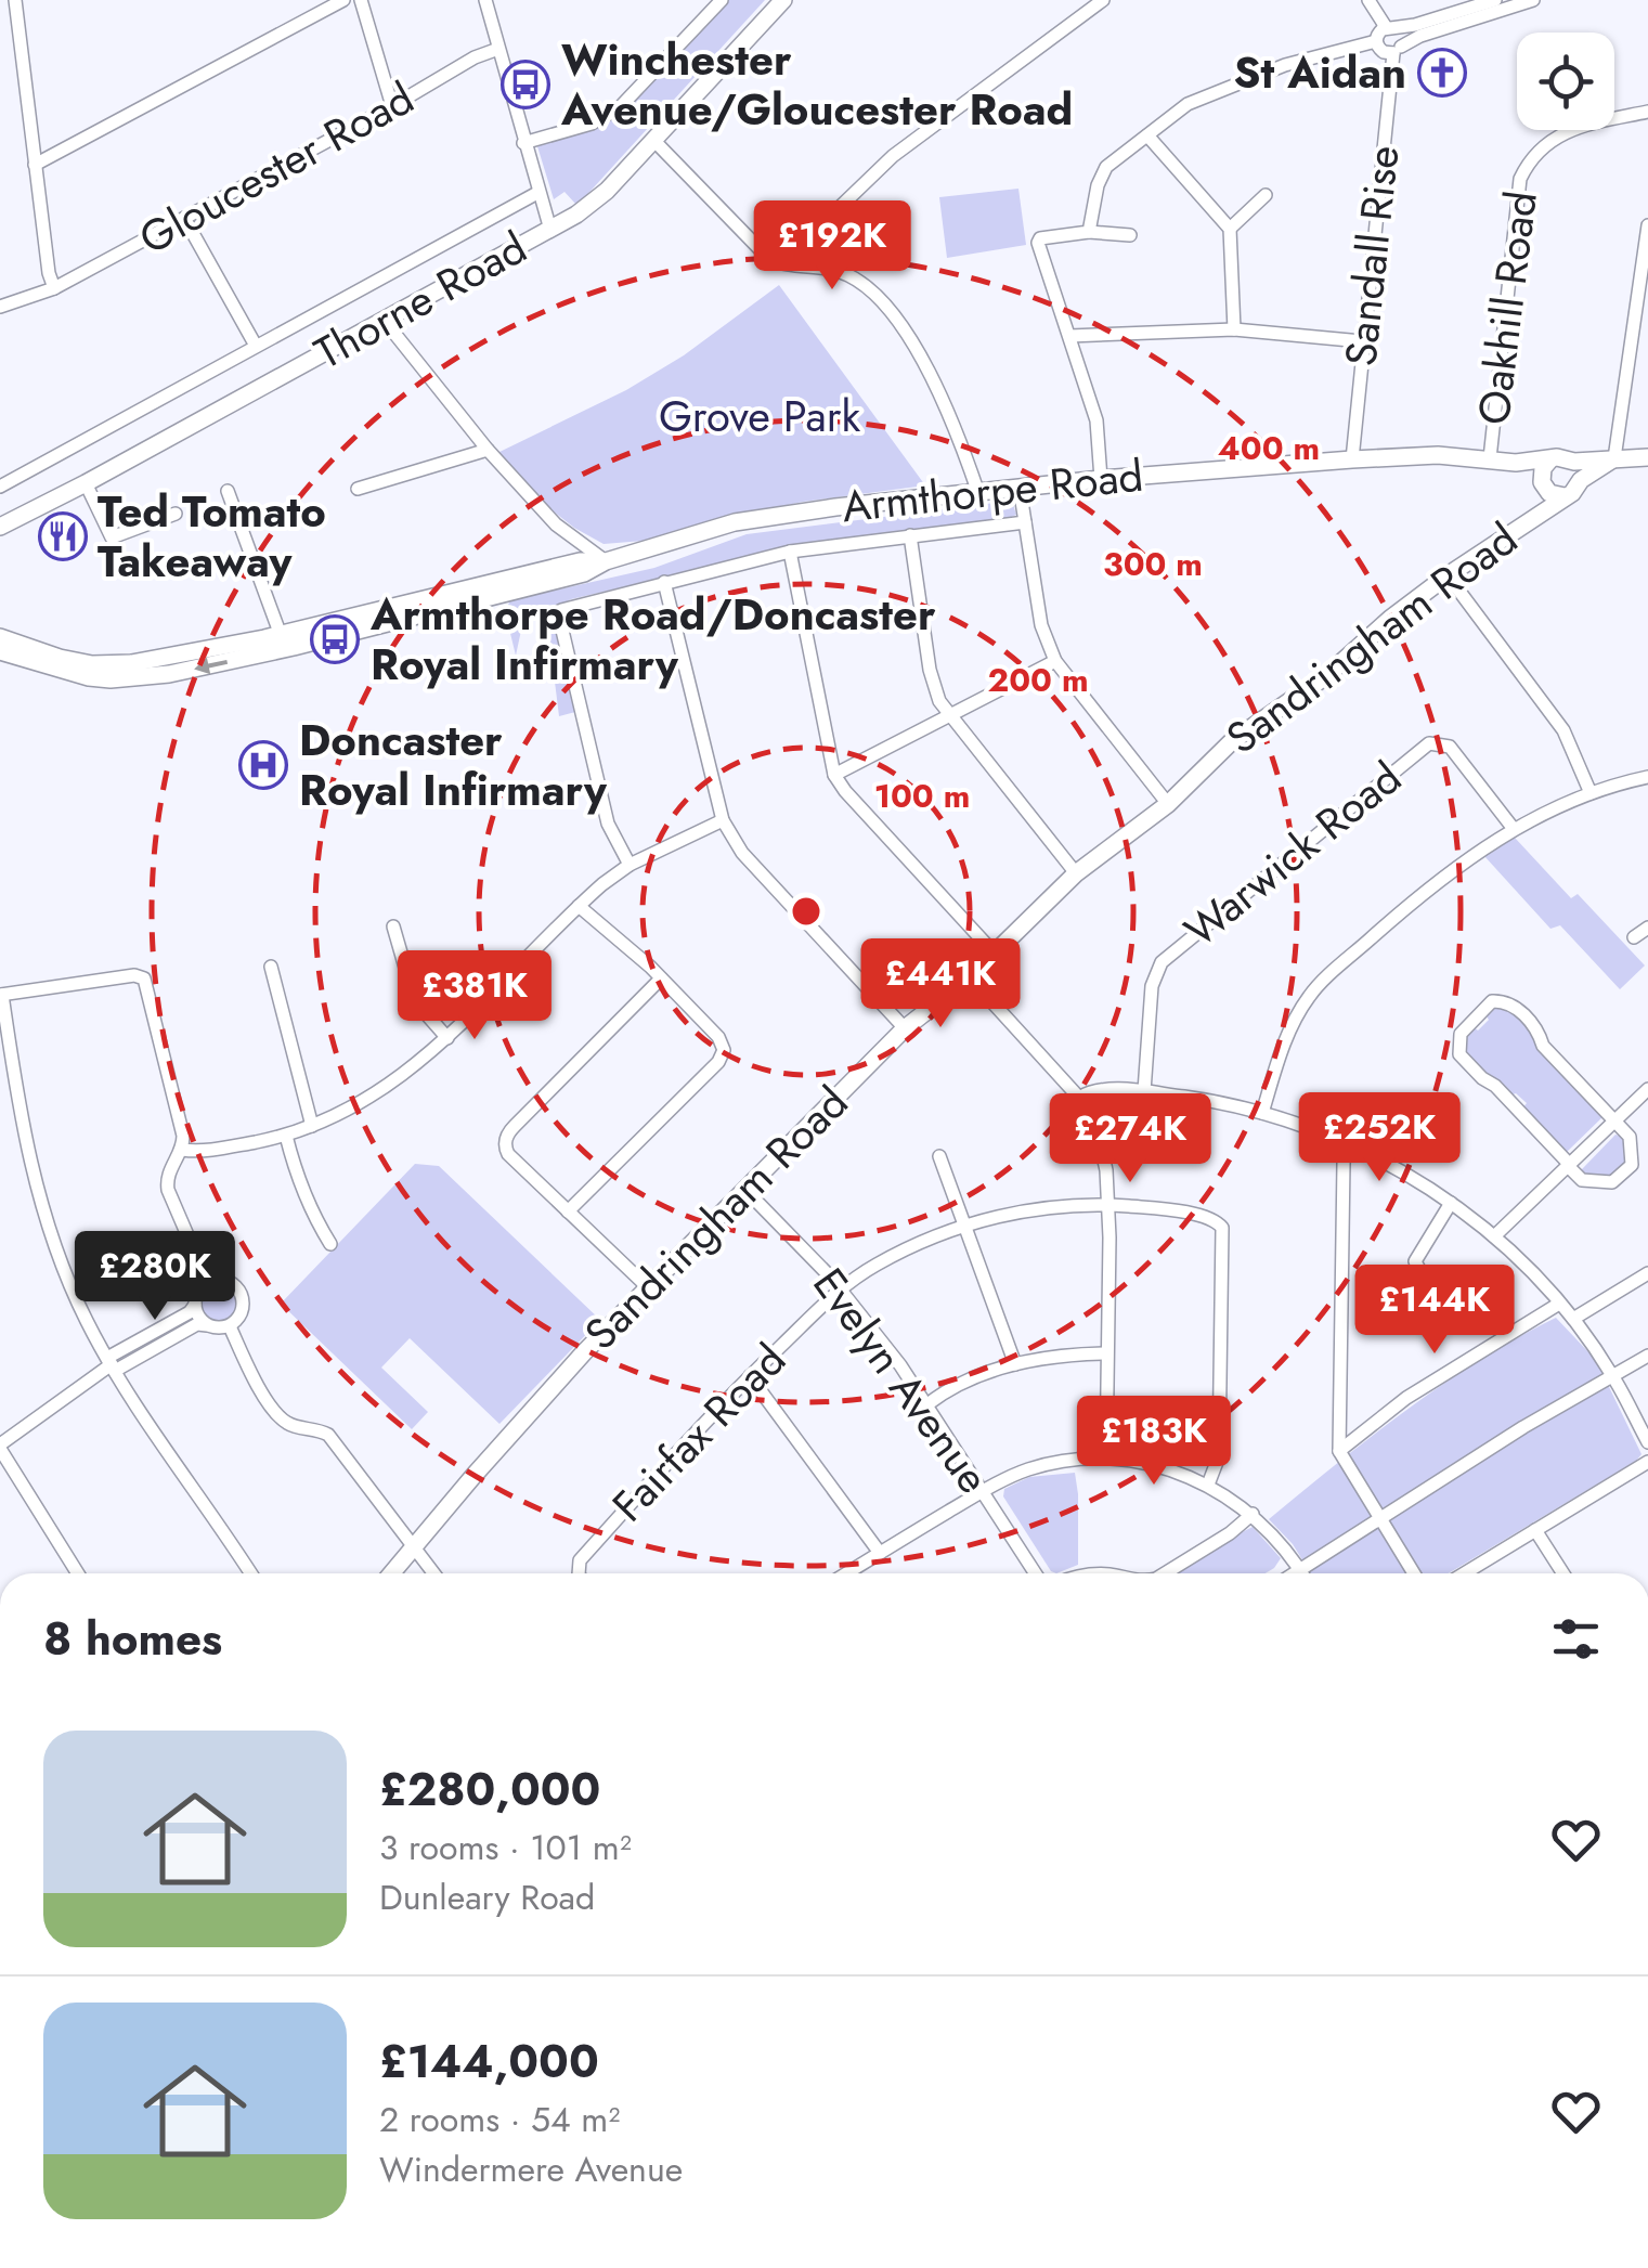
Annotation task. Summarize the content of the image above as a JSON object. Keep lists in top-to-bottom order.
{
  "streets": {
    "street": [
      "Gloucester Road",
      "Sandall Rise",
      "Thorne Road",
      "Oakhill Road",
      "Armthorpe Road",
      "Sandringham Road",
      "Warwick Road",
      "Evelyn Avenue",
      "Fairfax Road"
    ]
  },
  "crossings": [
    ["Sandall Rise", "Armthorpe Road"],
    ["Oakhill Road", "Armthorpe Road"],
    ["Armthorpe Road", "Sandringham Road"],
    ["Sandringham Road", "Evelyn Avenue"],
    ["Evelyn Avenue", "Fairfax Road"]
  ],
  "parks": ["Grove Park"],
  "places": {
    "church": ["St Aidan"],
    "bus stop": ["Winchester Avenue/Gloucester Road", "Armthorpe Road/Doncaster Royal Infirmary"],
    "restaurant": ["Ted Tomato Takeaway"],
    "hospital": ["Doncaster Royal Infirmary"]
  },
  "page": {
    "price": [
      "£192K",
      "£441K",
      "£381K",
      "£252K",
      "£274K",
      "£280K",
      "£144K",
      "£183K"
    ],
    "heading": "8 homes",
    "list": [
      {
        "name": "£280,000",
        "note": "3 rooms · 101 m² · Dunleary Road"
      },
      {
        "name": "£144,000",
        "note": "2 rooms · 54 m² · Windermere Avenue"
      }
    ]
  },
  "rings": [
    "400 m",
    "300 m",
    "200 m",
    "100 m"
  ]
}
